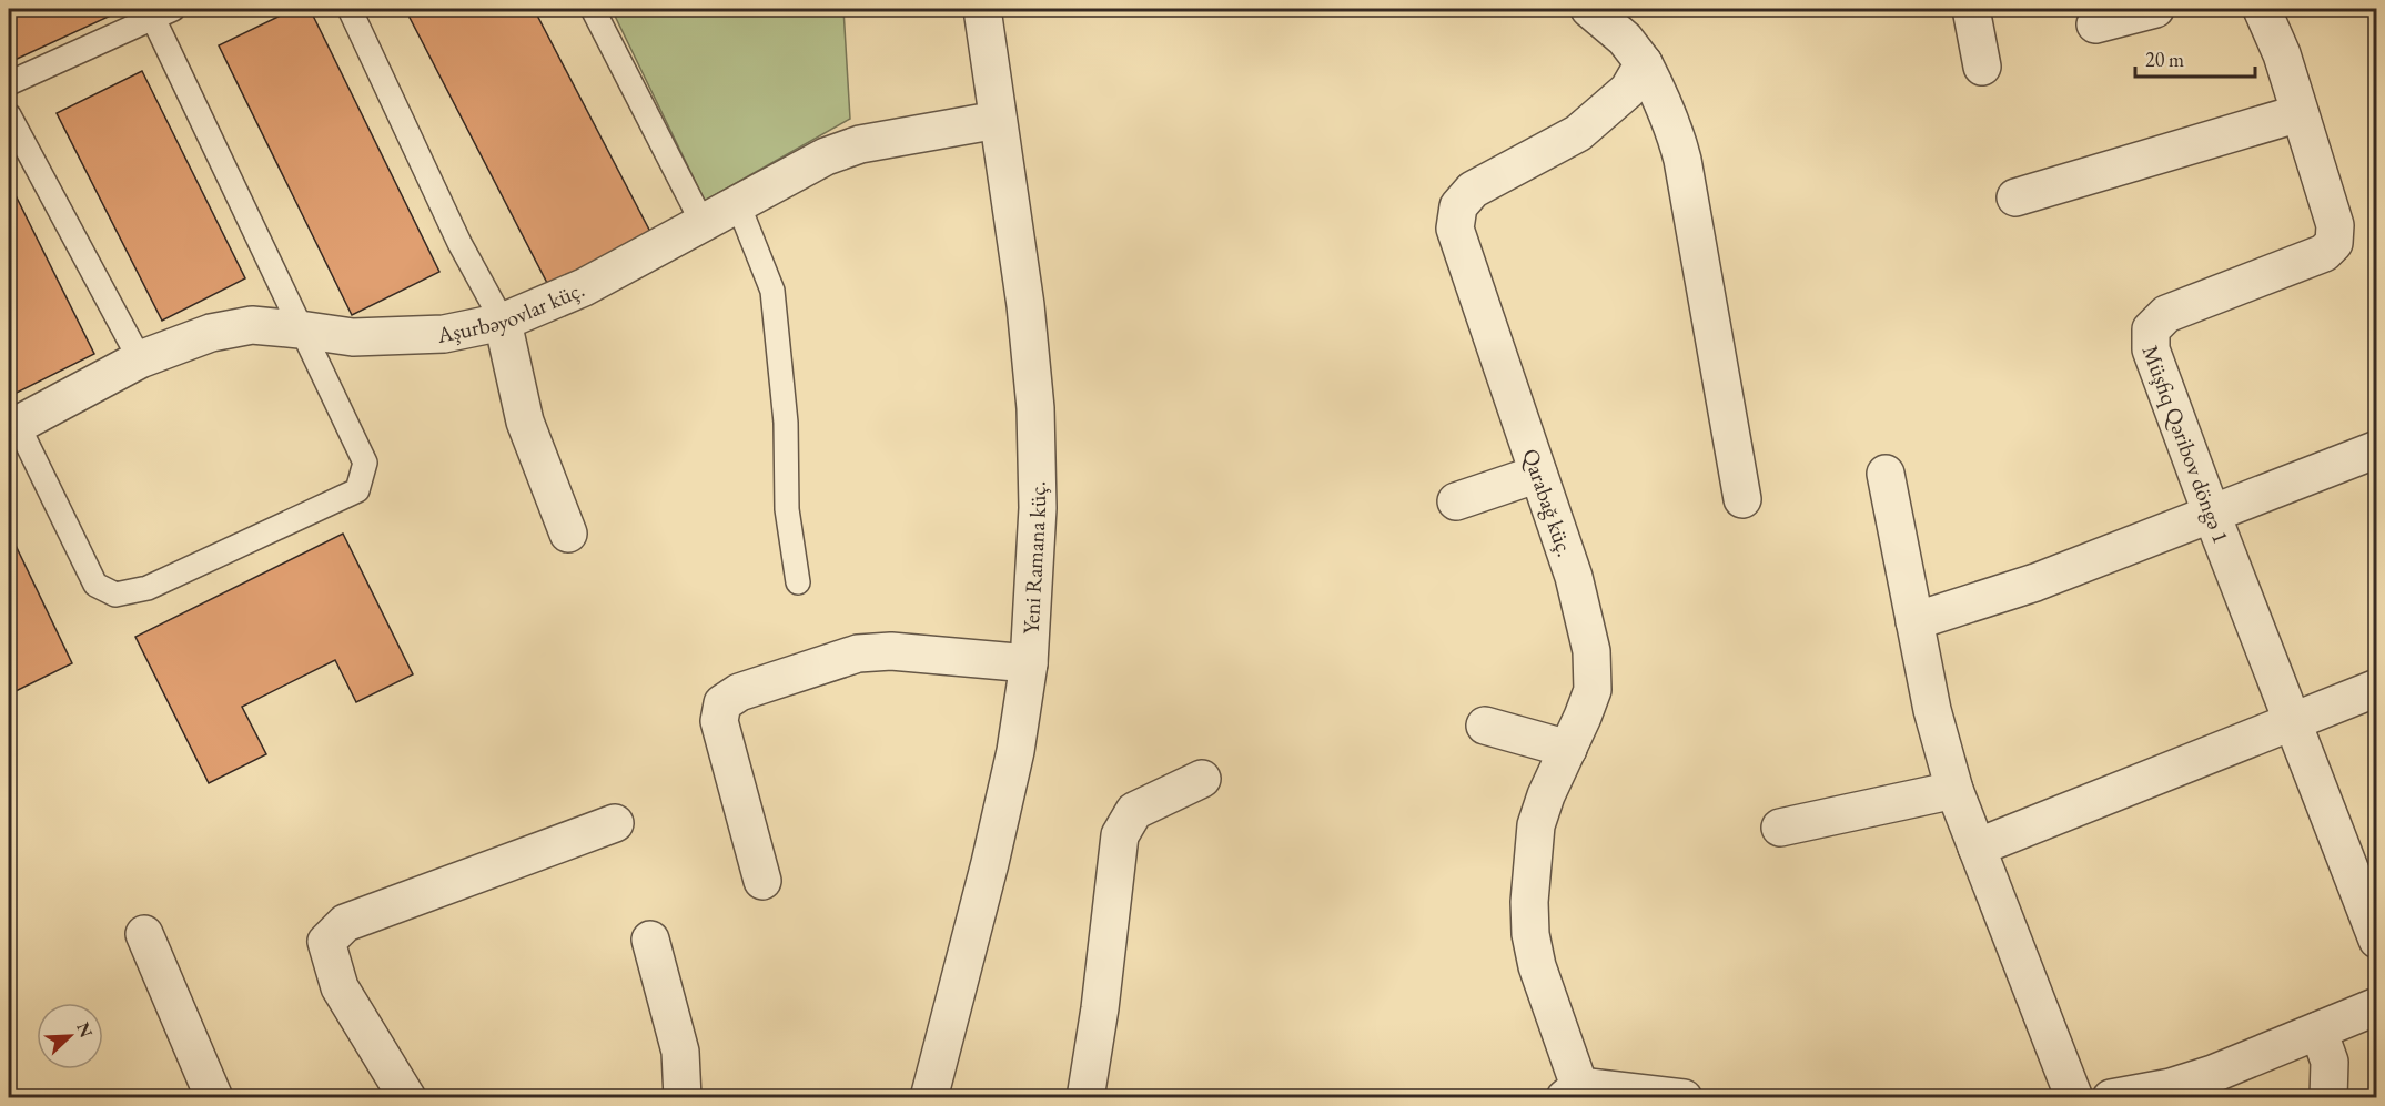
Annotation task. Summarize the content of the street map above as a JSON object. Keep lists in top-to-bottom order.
{
  "streets": {
    "street": [
      "Aşurbəyovlar küç.",
      "Müşfiq Qəribov döngə 1",
      "Qarabağ küç.",
      "Yeni Ramana küç."
    ]
  },
  "crossings": [
    ["Aşurbəyovlar küç.", "Yeni Ramana küç."]
  ],
  "scale_bar": "20 m",
  "north": "top right"
}
